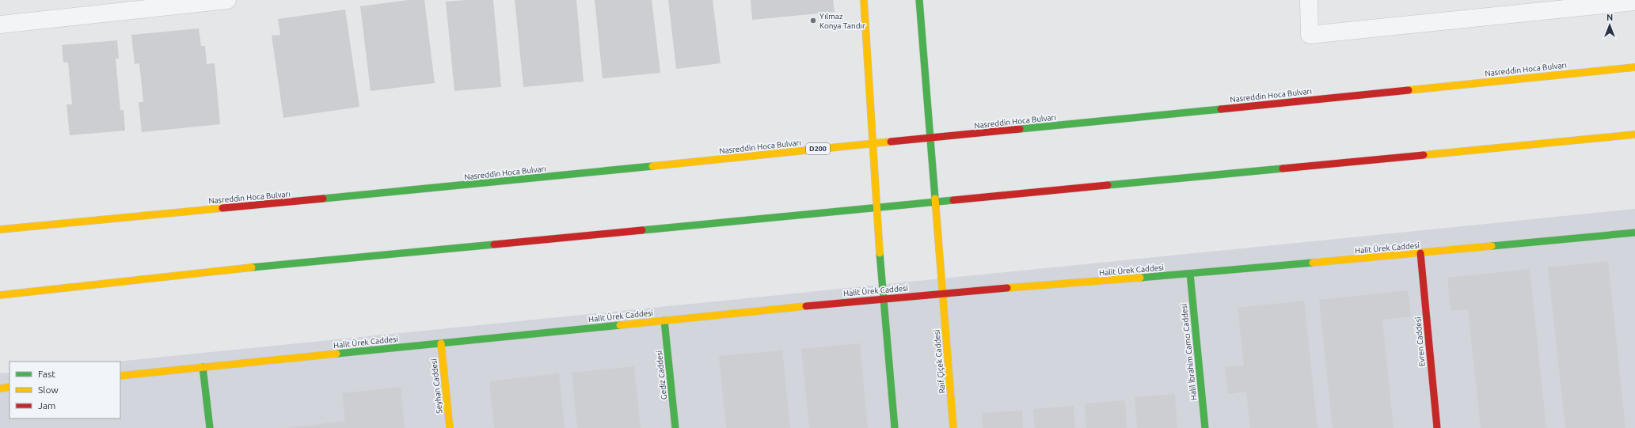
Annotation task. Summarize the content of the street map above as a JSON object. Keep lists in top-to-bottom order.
{
  "streets": {
    "main road": [
      "Nasreddin Hoca Bulvarı",
      "D200",
      "Halit Ürek Caddesi",
      "Evren Caddesi",
      "Halil İbrahim Camcı Caddesi",
      "Raif Çiçek Caddesi",
      "Gediz Caddesi",
      "Seyhan Caddesi"
    ]
  },
  "crossings": [
    ["Nasreddin Hoca Bulvarı", "Raif Çiçek Caddesi"],
    ["Halit Ürek Caddesi", "Evren Caddesi"],
    ["Halit Ürek Caddesi", "Halil İbrahim Camcı Caddesi"],
    ["Halit Ürek Caddesi", "Raif Çiçek Caddesi"],
    ["Halit Ürek Caddesi", "Gediz Caddesi"],
    ["Halit Ürek Caddesi", "Seyhan Caddesi"]
  ],
  "places": ["Yılmaz Konya Tandır"],
  "legend": ["Fast", "Slow", "Jam"],
  "north": "top"
}
